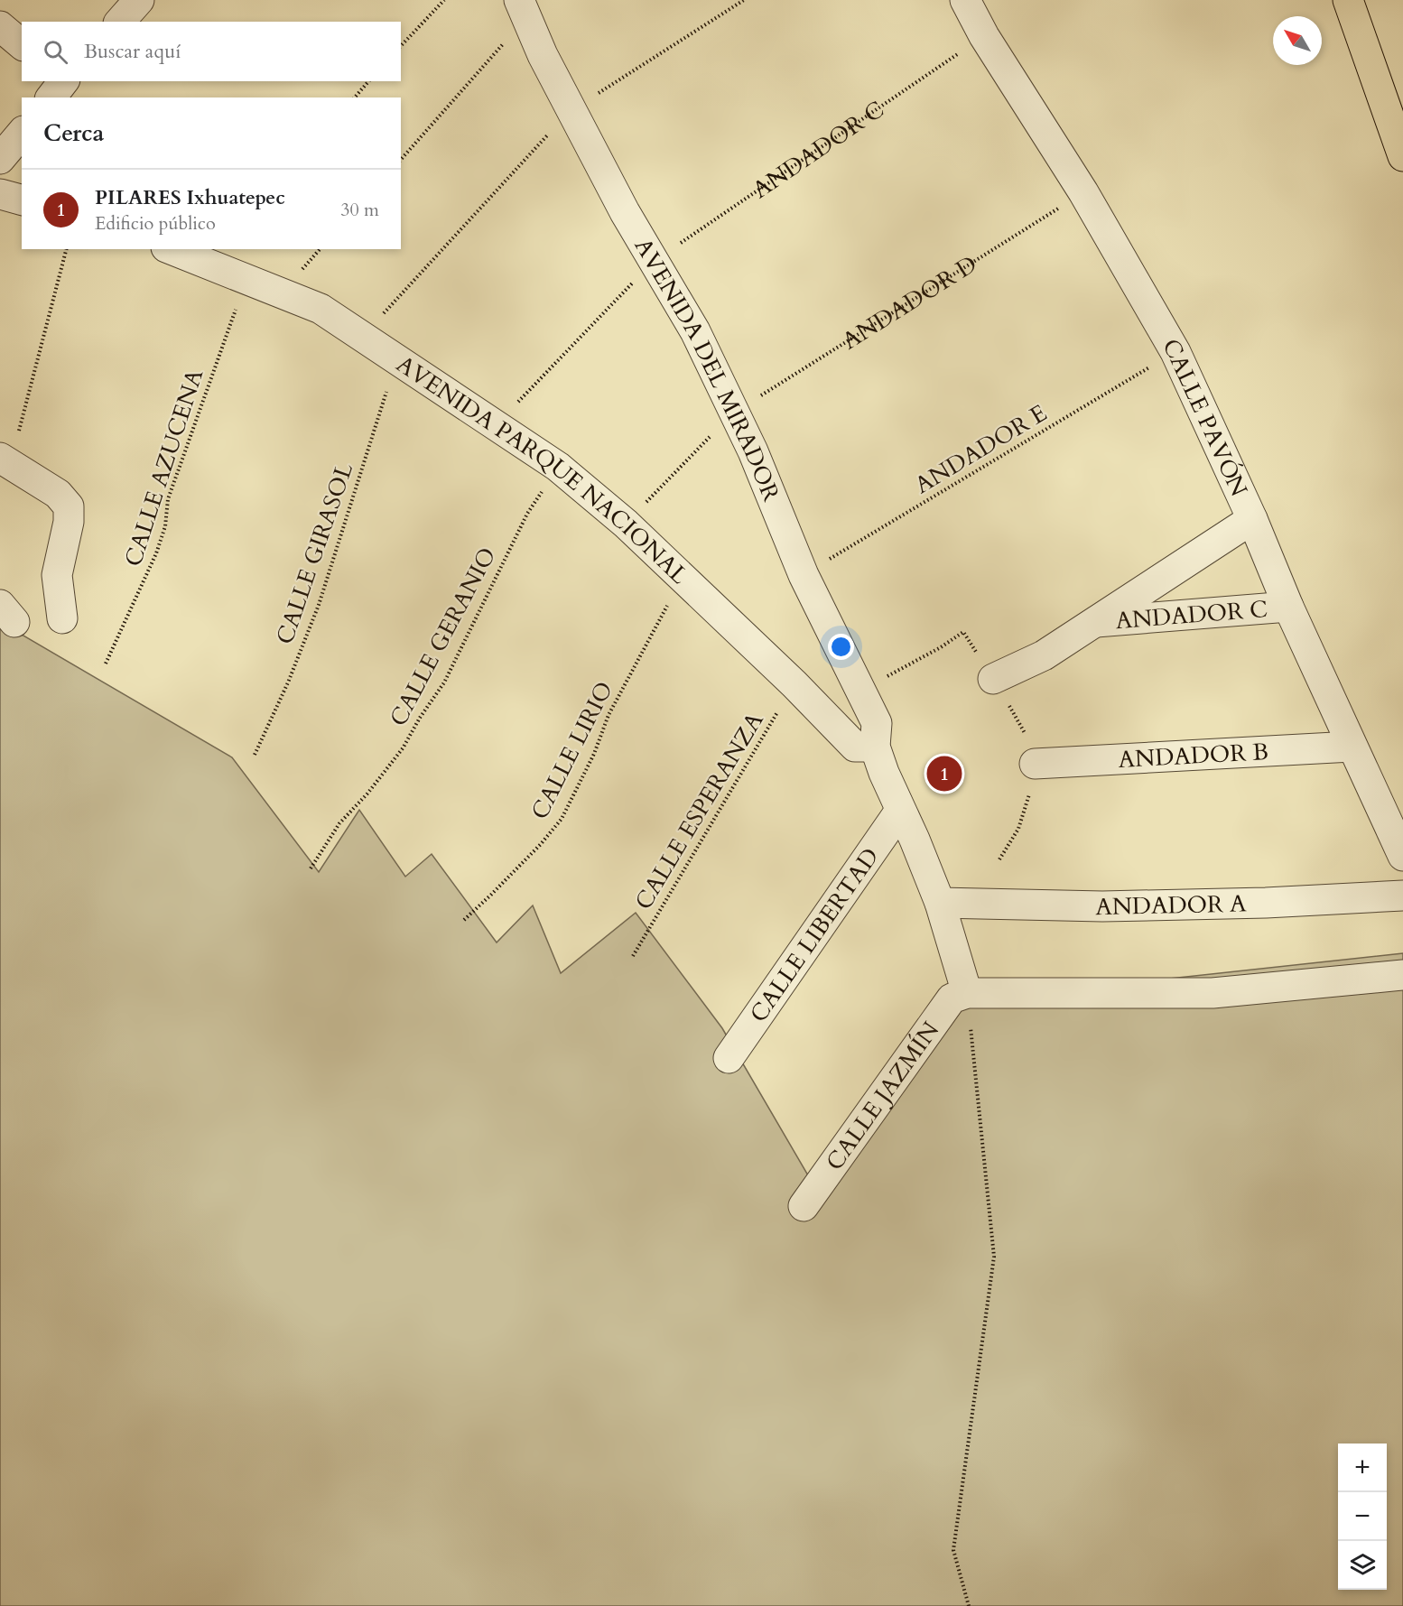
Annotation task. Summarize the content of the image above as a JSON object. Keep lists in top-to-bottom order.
{
  "streets": {
    "street": [
      "ANDADOR C",
      "AVENIDA DEL MIRADOR",
      "CALLE PAVÓN",
      "AVENIDA PARQUE NACIONAL",
      "ANDADOR B",
      "ANDADOR A",
      "CALLE LIBERTAD",
      "CALLE JAZMÍN"
    ],
    "path": [
      "ANDADOR D",
      "ANDADOR E",
      "CALLE AZUCENA",
      "CALLE GIRASOL",
      "CALLE GERANIO",
      "CALLE LIRIO",
      "CALLE ESPERANZA"
    ]
  },
  "crossings": [
    ["ANDADOR C", "AVENIDA DEL MIRADOR"],
    ["ANDADOR C", "CALLE PAVÓN"],
    ["ANDADOR D", "AVENIDA DEL MIRADOR"],
    ["ANDADOR D", "CALLE PAVÓN"],
    ["AVENIDA DEL MIRADOR", "ANDADOR E"],
    ["AVENIDA DEL MIRADOR", "AVENIDA PARQUE NACIONAL"],
    ["AVENIDA DEL MIRADOR", "ANDADOR A"],
    ["AVENIDA DEL MIRADOR", "CALLE LIBERTAD"],
    ["AVENIDA DEL MIRADOR", "CALLE JAZMÍN"],
    ["CALLE PAVÓN", "ANDADOR E"],
    ["CALLE PAVÓN", "ANDADOR B"],
    ["CALLE AZUCENA", "AVENIDA PARQUE NACIONAL"],
    ["AVENIDA PARQUE NACIONAL", "CALLE GIRASOL"],
    ["AVENIDA PARQUE NACIONAL", "CALLE GERANIO"],
    ["AVENIDA PARQUE NACIONAL", "CALLE LIRIO"],
    ["AVENIDA PARQUE NACIONAL", "CALLE ESPERANZA"]
  ],
  "north": "top left",
  "page": {
    "search": "Buscar aquí",
    "heading": "Cerca",
    "list": [
      {
        "mark": "1",
        "name": "PILARES Ixhuatepec",
        "note": "Edificio público",
        "value": "30 m"
      }
    ],
    "pins": "1",
    "map_buttons": ["+", "−"]
  }
}
